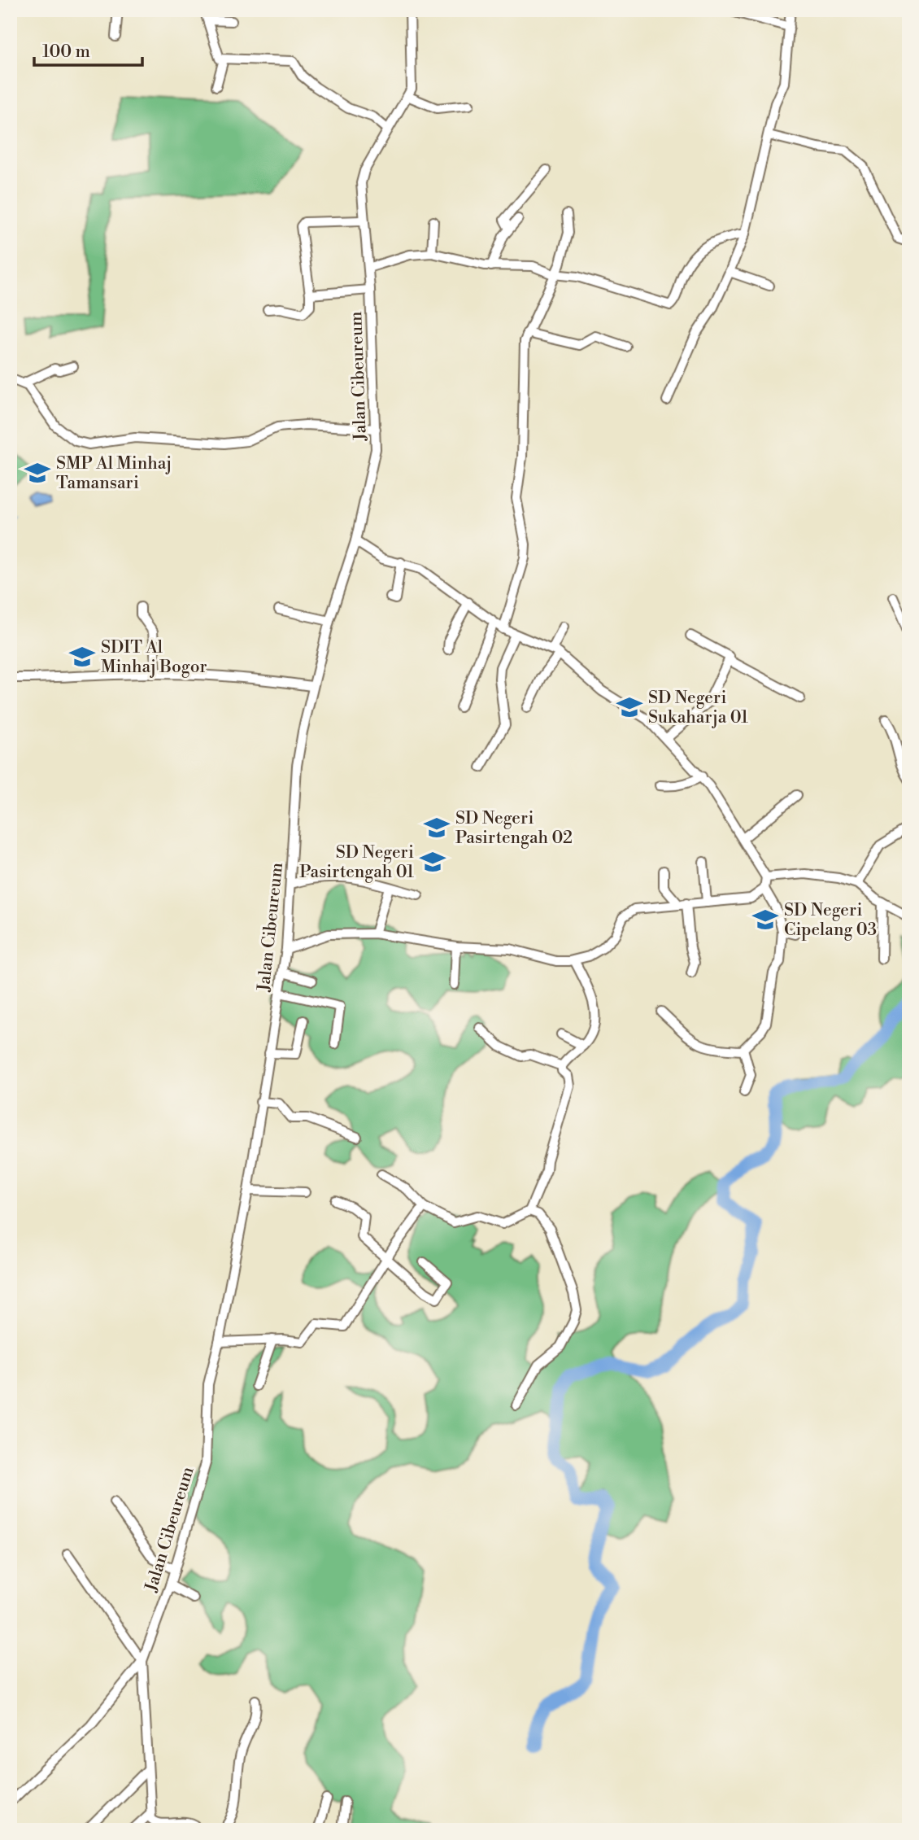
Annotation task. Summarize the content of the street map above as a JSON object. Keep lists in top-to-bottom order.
{
  "streets": {
    "street": ["Jalan Cibeureum"]
  },
  "places": {
    "school or university": [
      "SMP Al Minhaj Tamansari",
      "SDIT Al Minhaj Bogor",
      "SD Negeri Sukaharja 01",
      "SD Negeri Pasirtengah 02",
      "SD Negeri Pasirtengah 01",
      "SD Negeri Cipelang 03"
    ]
  },
  "scale_bar": "100 m"
}
